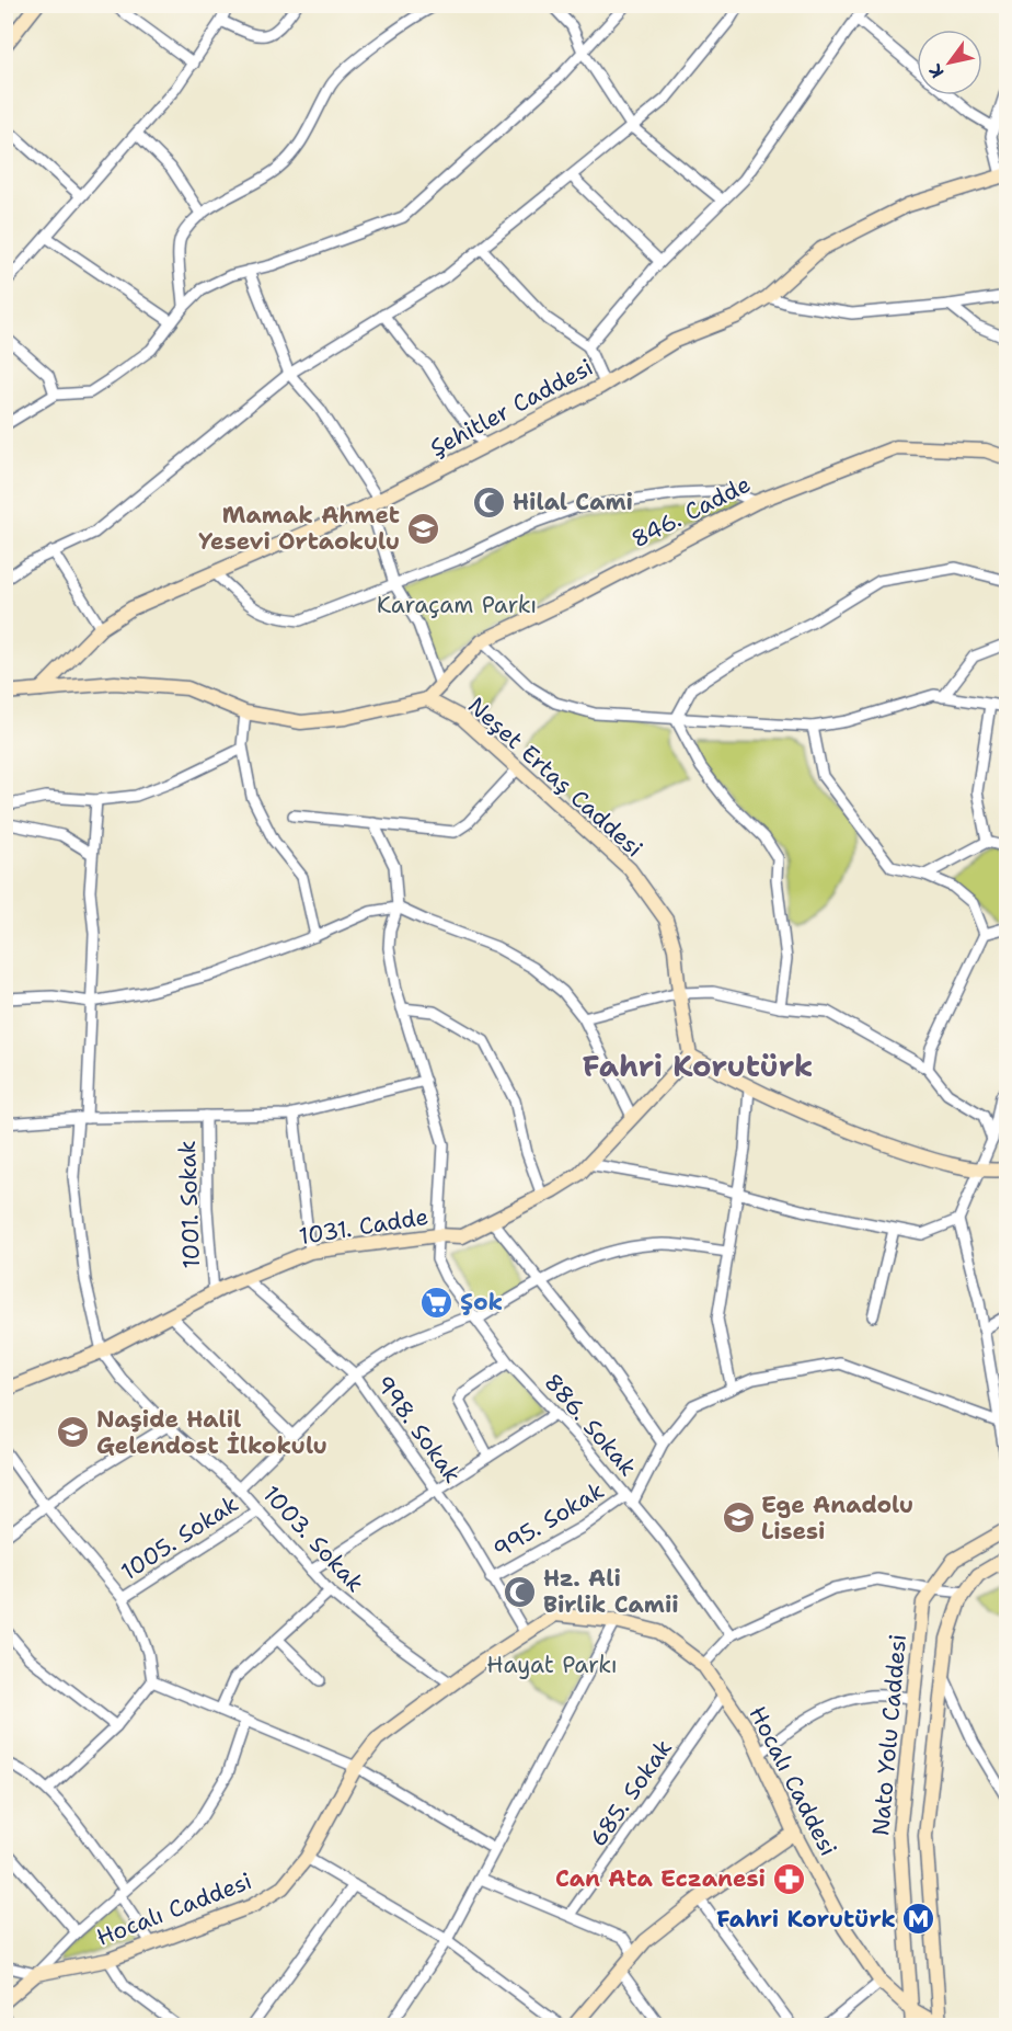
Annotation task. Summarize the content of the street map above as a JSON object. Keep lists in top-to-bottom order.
{
  "streets": {
    "street": [
      "Şehitler Caddesi",
      "846. Cadde",
      "Neşet Ertaş Caddesi",
      "1001. Sokak",
      "1031. Cadde",
      "886. Sokak",
      "998. Sokak",
      "995. Sokak",
      "1005. Sokak",
      "1003. Sokak",
      "Nato Yolu Caddesi",
      "Hocalı Caddesi",
      "685. Sokak"
    ]
  },
  "crossings": [
    ["846. Cadde", "Neşet Ertaş Caddesi"],
    ["Neşet Ertaş Caddesi", "1031. Cadde"],
    ["1001. Sokak", "1031. Cadde"],
    ["1031. Cadde", "886. Sokak"],
    ["1031. Cadde", "998. Sokak"],
    ["1031. Cadde", "1003. Sokak"],
    ["886. Sokak", "995. Sokak"],
    ["998. Sokak", "995. Sokak"],
    ["998. Sokak", "Hocalı Caddesi"],
    ["1005. Sokak", "1003. Sokak"],
    ["1003. Sokak", "Hocalı Caddesi"],
    ["Nato Yolu Caddesi", "Hocalı Caddesi"],
    ["Hocalı Caddesi", "685. Sokak"]
  ],
  "districts": ["Fahri Korutürk"],
  "parks": ["Karaçam Parkı", "Hayat Parkı"],
  "places": {
    "mosque": ["Hilal Cami", "Hz. Ali Birlik Camii"],
    "school or university": ["Mamak Ahmet Yesevi Ortaokulu", "Naşide Halil Gelendost İlkokulu", "Ege Anadolu Lisesi"],
    "supermarket": ["Şok"],
    "pharmacy": ["Can Ata Eczanesi"],
    "metro station": ["Fahri Korutürk"]
  },
  "north": "bottom left"
}
